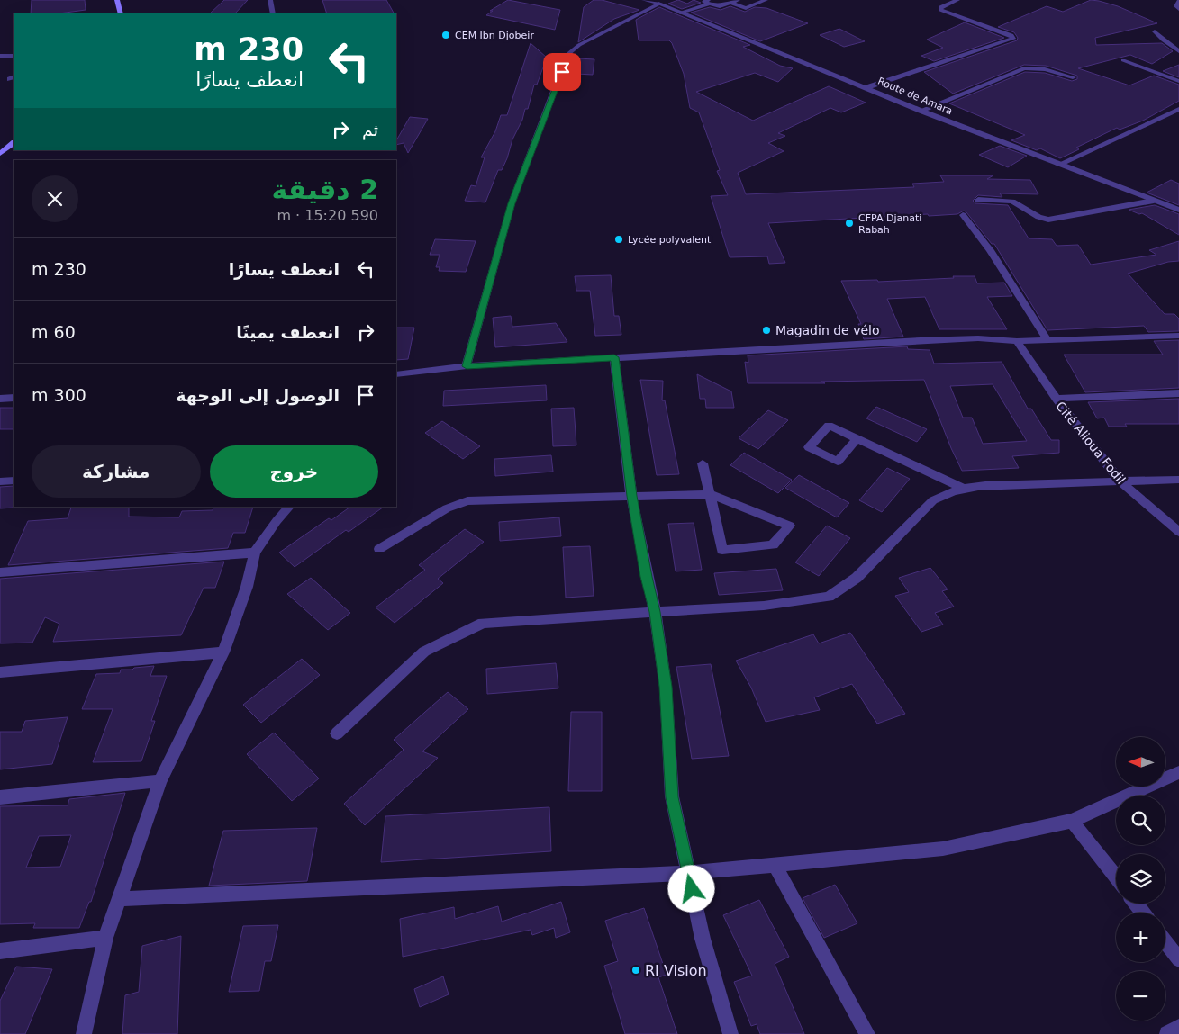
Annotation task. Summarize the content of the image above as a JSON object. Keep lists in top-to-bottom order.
{
  "streets": {
    "street": ["Route de Amara", "Cité Alioua Fodil"]
  },
  "places": [
    "CEM Ibn Djobeir",
    "CFPA Djanati Rabah",
    "Lycée polyvalent",
    "Magadin de vélo",
    "RI Vision"
  ],
  "north": "left",
  "page": {
    "turn": ["230 m", "انعطف يسارًا"],
    "then": "ثم",
    "heading": ["2 دقيقة", "590 m · 15:20"],
    "list": [
      {
        "name": "انعطف يسارًا",
        "value": "230 m"
      },
      {
        "name": "انعطف يمينًا",
        "value": "60 m"
      },
      {
        "name": "الوصول إلى الوجهة",
        "value": "300 m"
      }
    ],
    "buttons": ["خروج", "مشاركة"],
    "map_buttons": ["+", "−"]
  }
}
